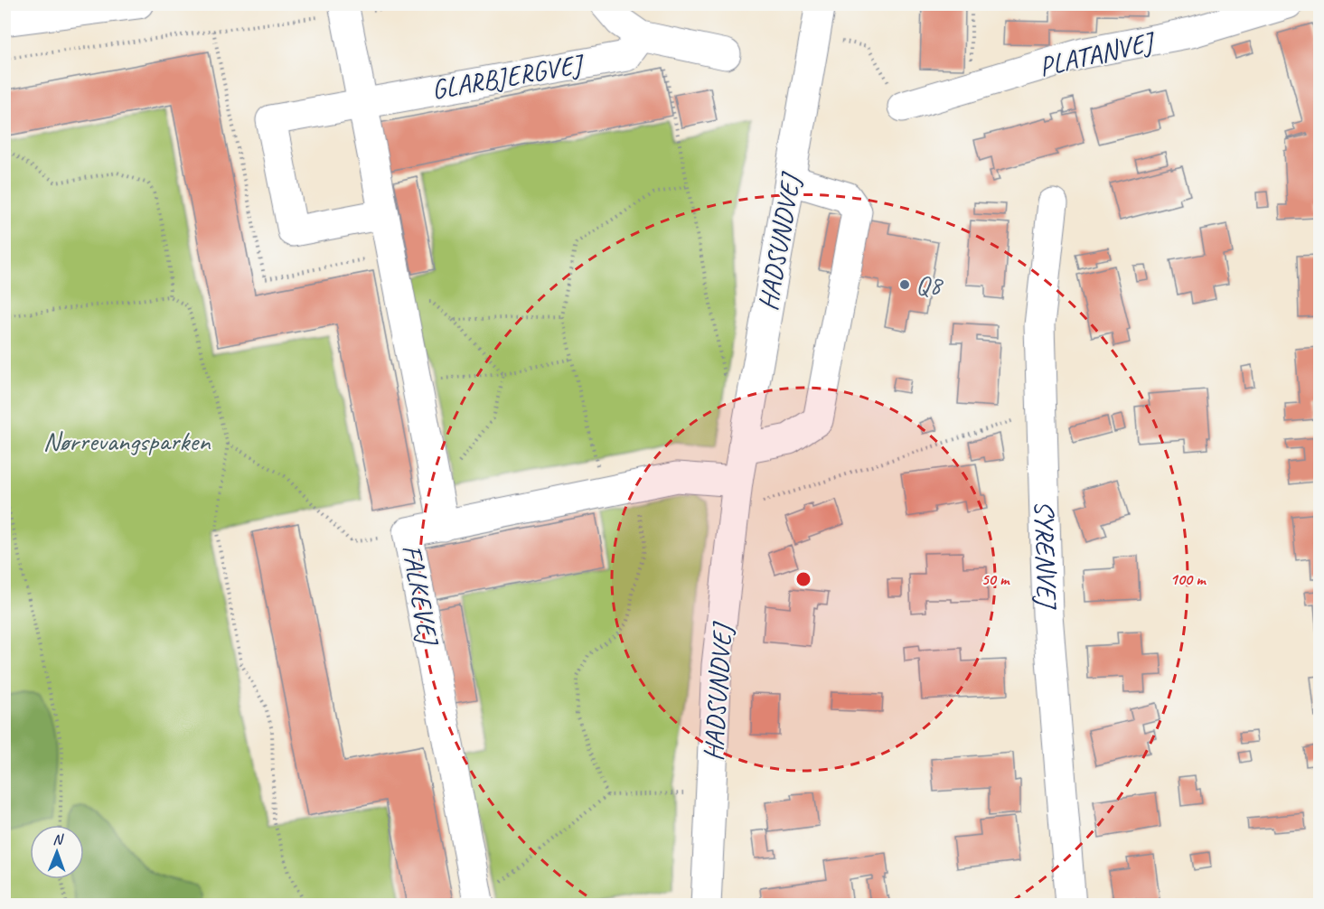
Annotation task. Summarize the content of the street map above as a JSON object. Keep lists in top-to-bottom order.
{
  "streets": {
    "street": [
      "PLATANVEJ",
      "GLARBJERGVEJ",
      "HADSUNDVEJ",
      "SYRENVEJ",
      "FALKEVEJ"
    ]
  },
  "crossings": [
    ["GLARBJERGVEJ", "FALKEVEJ"]
  ],
  "parks": ["Nørrevangsparken"],
  "places": ["Q8"],
  "north": "top",
  "rings": ["50 m", "100 m"]
}
